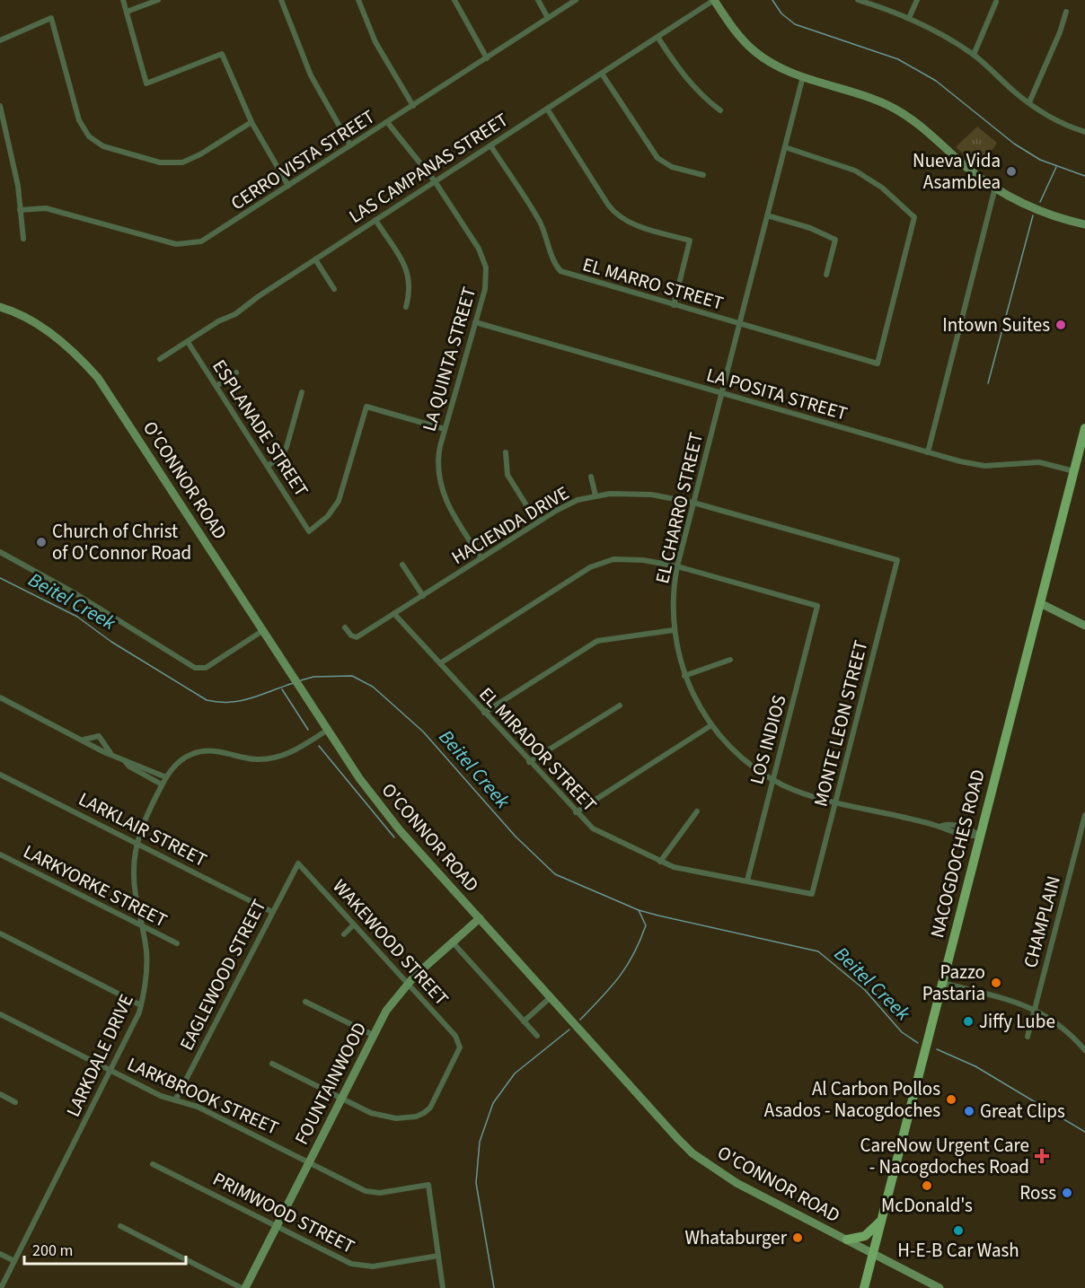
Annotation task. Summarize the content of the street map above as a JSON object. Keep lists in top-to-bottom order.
{
  "streets": {
    "main road": ["O'CONNOR ROAD", "NACOGDOCHES ROAD", "FOUNTAINWOOD"],
    "street": [
      "CERRO VISTA STREET",
      "LAS CAMPANAS STREET",
      "EL MARRO STREET",
      "LA QUINTA STREET",
      "LA POSITA STREET",
      "ESPLANADE STREET",
      "EL CHARRO STREET",
      "HACIENDA DRIVE",
      "MONTE LEON STREET",
      "LOS INDIOS",
      "EL MIRADOR STREET",
      "LARKLAIR STREET",
      "LARKYORKE STREET",
      "CHAMPLAIN",
      "WAKEWOOD STREET",
      "EAGLEWOOD STREET",
      "LARKDALE DRIVE",
      "LARKBROOK STREET",
      "PRIMWOOD STREET"
    ]
  },
  "crossings": [
    ["CERRO VISTA STREET", "LA QUINTA STREET"],
    ["LAS CAMPANAS STREET", "EL MARRO STREET"],
    ["LAS CAMPANAS STREET", "LA QUINTA STREET"],
    ["LAS CAMPANAS STREET", "ESPLANADE STREET"],
    ["EL MARRO STREET", "EL CHARRO STREET"],
    ["LA QUINTA STREET", "LA POSITA STREET"],
    ["LA QUINTA STREET", "ESPLANADE STREET"],
    ["LA QUINTA STREET", "HACIENDA DRIVE"],
    ["LA POSITA STREET", "EL CHARRO STREET"],
    ["LA POSITA STREET", "NACOGDOCHES ROAD"],
    ["O'CONNOR ROAD", "NACOGDOCHES ROAD"],
    ["O'CONNOR ROAD", "LARKDALE DRIVE"],
    ["O'CONNOR ROAD", "FOUNTAINWOOD"],
    ["EL CHARRO STREET", "HACIENDA DRIVE"],
    ["EL CHARRO STREET", "MONTE LEON STREET"],
    ["EL CHARRO STREET", "LOS INDIOS"],
    ["EL CHARRO STREET", "NACOGDOCHES ROAD"],
    ["HACIENDA DRIVE", "MONTE LEON STREET"],
    ["HACIENDA DRIVE", "EL MIRADOR STREET"],
    ["MONTE LEON STREET", "EL MIRADOR STREET"],
    ["LOS INDIOS", "EL MIRADOR STREET"],
    ["LARKLAIR STREET", "EAGLEWOOD STREET"],
    ["LARKLAIR STREET", "LARKDALE DRIVE"],
    ["LARKYORKE STREET", "LARKDALE DRIVE"],
    ["WAKEWOOD STREET", "EAGLEWOOD STREET"],
    ["WAKEWOOD STREET", "FOUNTAINWOOD"],
    ["EAGLEWOOD STREET", "LARKBROOK STREET"],
    ["LARKDALE DRIVE", "LARKBROOK STREET"],
    ["FOUNTAINWOOD", "LARKBROOK STREET"],
    ["FOUNTAINWOOD", "PRIMWOOD STREET"],
    ["LARKBROOK STREET", "PRIMWOOD STREET"]
  ],
  "water": ["Beitel Creek"],
  "places": {
    "other": [
      "Nueva Vida Asamblea",
      "Intown Suites",
      "Church of Christ of O'Connor Road",
      "Pazzo Pastaria",
      "Jiffy Lube",
      "Al Carbon Pollos Asados - Nacogdoches",
      "Great Clips",
      "McDonald's",
      "Ross",
      "H-E-B Car Wash",
      "Whataburger"
    ],
    "health": ["CareNow Urgent Care - Nacogdoches Road"]
  },
  "scale_bar": "200 m"
}
